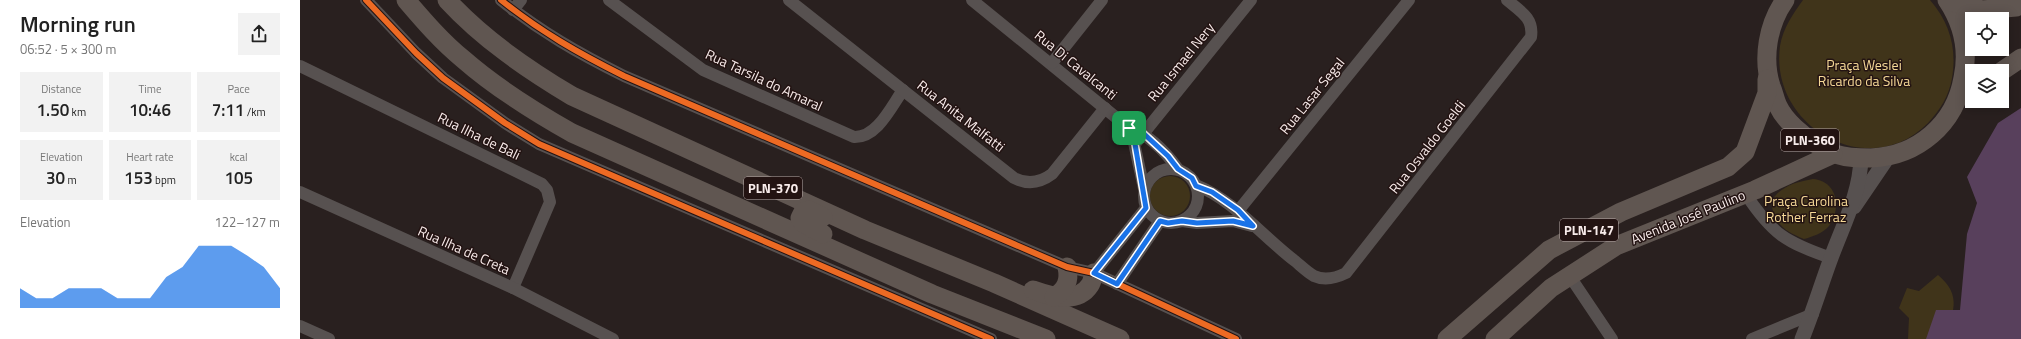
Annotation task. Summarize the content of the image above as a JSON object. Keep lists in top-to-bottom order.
{
  "streets": {
    "main road": [
      "PLN-360",
      "PLN-370",
      "Avenida José Paulino",
      "PLN-147"
    ],
    "street": [
      "Rua Ismael Nery",
      "Rua Di Cavalcanti",
      "Rua Tarsila do Amaral",
      "Rua Lasar Segal",
      "Rua Anita Malfatti",
      "Rua Ilha de Bali",
      "Rua Osvaldo Goeldi",
      "Rua Ilha de Creta"
    ]
  },
  "crossings": [
    ["Rua Ismael Nery", "Rua Di Cavalcanti"],
    ["Rua Di Cavalcanti", "Rua Anita Malfatti"],
    ["Rua Tarsila do Amaral", "Rua Anita Malfatti"],
    ["Rua Ilha de Bali", "Rua Ilha de Creta"],
    ["PLN-360", "Avenida José Paulino"]
  ],
  "parks": ["Praça Weslei Ricardo da Silva", "Praça Carolina Rother Ferraz"],
  "page": {
    "heading": ["Morning run", "06:52 · 5 × 300 m"],
    "stats": [
      ["Distance", "1.50 km"],
      ["Time", "10:46"],
      ["Pace", "7:11 /km"],
      ["Elevation", "30 m"],
      ["Heart rate", "153 bpm"],
      ["kcal", "105"]
    ],
    "chart": ["Elevation", "122–127 m"]
  }
}
